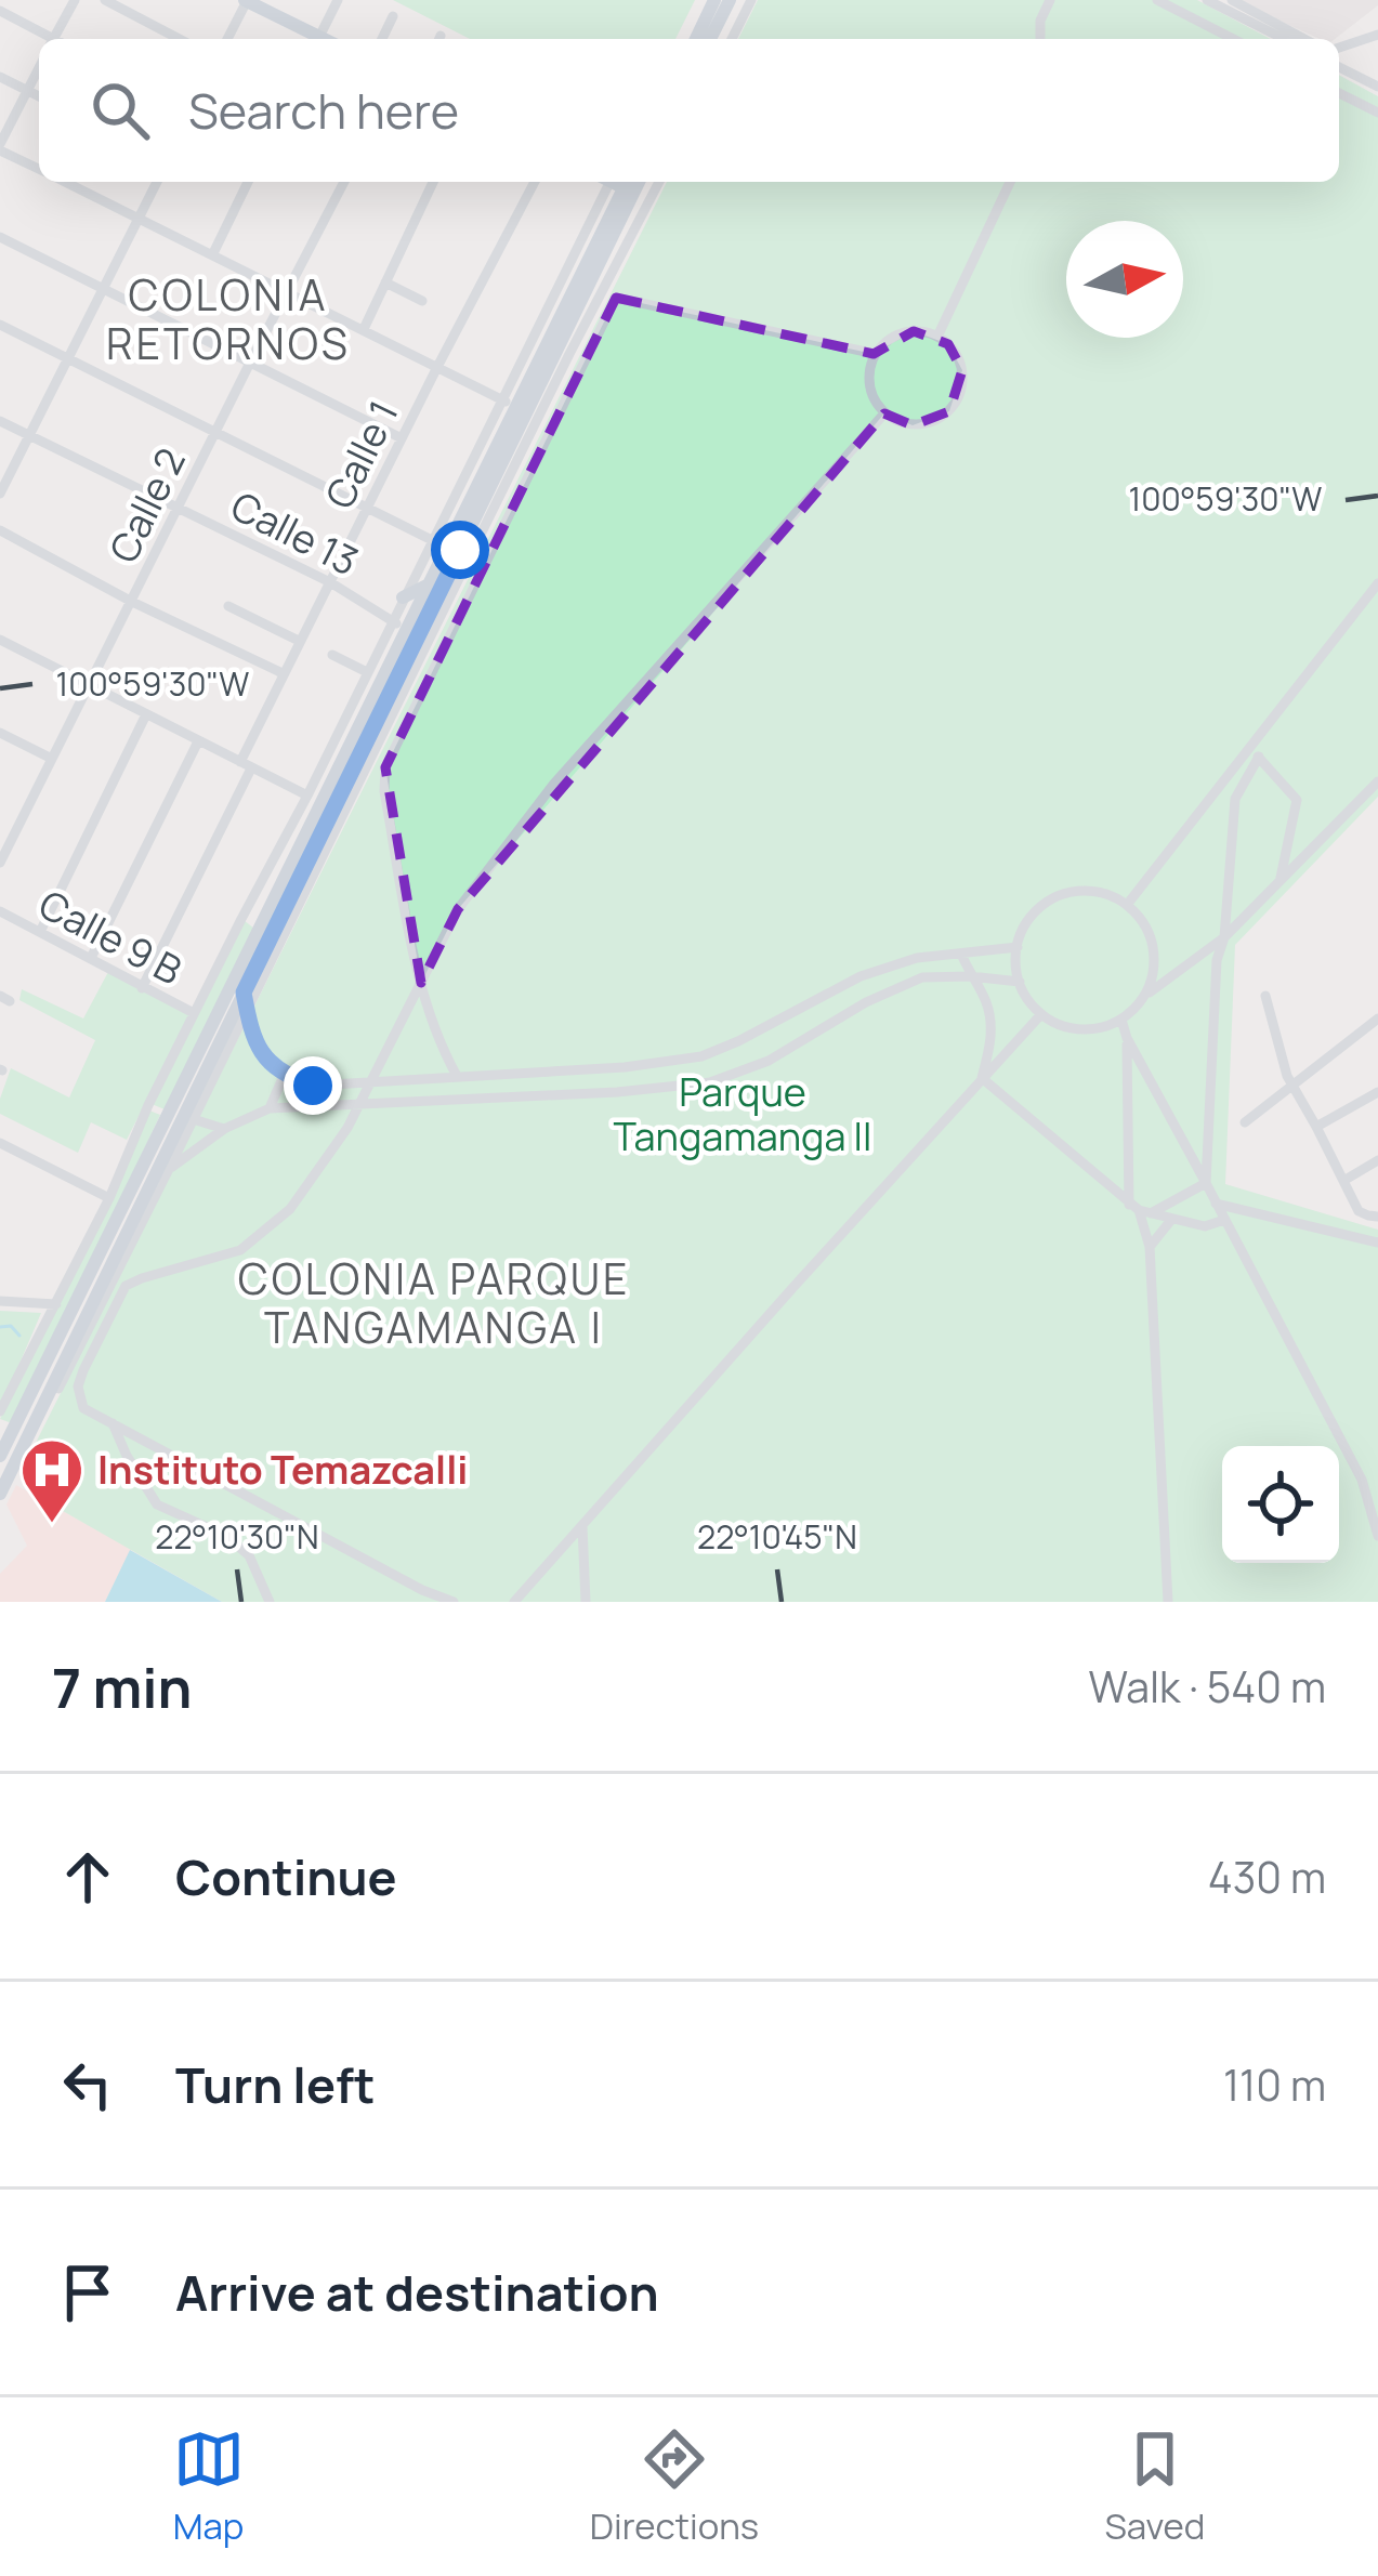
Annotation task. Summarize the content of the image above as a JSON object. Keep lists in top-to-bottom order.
{
  "streets": {
    "street": [
      "Calle 1",
      "Calle 2",
      "Calle 13",
      "Calle 9 B"
    ]
  },
  "crossings": [
    ["Calle 1", "Calle 13"],
    ["Calle 1", "Calle 9 B"],
    ["Calle 2", "Calle 13"]
  ],
  "districts": ["COLONIA RETORNOS", "COLONIA PARQUE TANGAMANGA I"],
  "parks": ["Parque Tangamanga II"],
  "places": {
    "hospital": ["Instituto Temazcalli"]
  },
  "north": "right",
  "page": {
    "search": "Search here",
    "heading": ["7 min", "Walk · 540 m"],
    "list": [
      ["Continue", "430 m"],
      ["Turn left", "110 m"],
      "Arrive at destination"
    ],
    "nav": ["Map", "Directions", "Saved"]
  },
  "coordinates": ["100°59'30\"W", "22°10'30\"N", "22°10'45\"N"]
}
